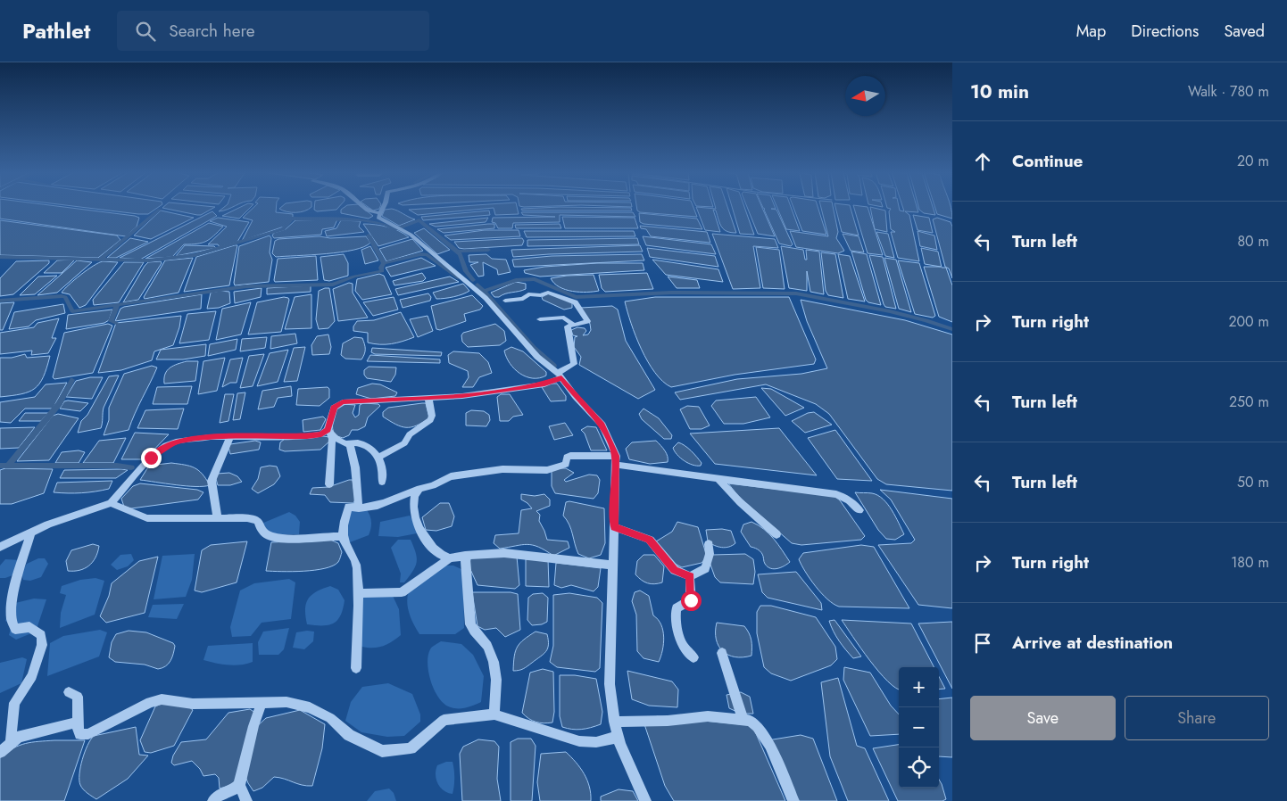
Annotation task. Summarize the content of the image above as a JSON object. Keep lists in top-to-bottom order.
{
  "north": "left",
  "page": {
    "header": "Pathlet",
    "search": "Search here",
    "nav": ["Map", "Directions", "Saved"],
    "heading": ["10 min", "Walk · 780 m"],
    "list": [
      ["Continue", "20 m"],
      ["Turn left", "80 m"],
      ["Turn right", "200 m"],
      ["Turn left", "250 m"],
      ["Turn left", "50 m"],
      ["Turn right", "180 m"],
      "Arrive at destination"
    ],
    "map_buttons": ["+", "−"],
    "buttons": ["Save", "Share"]
  }
}
